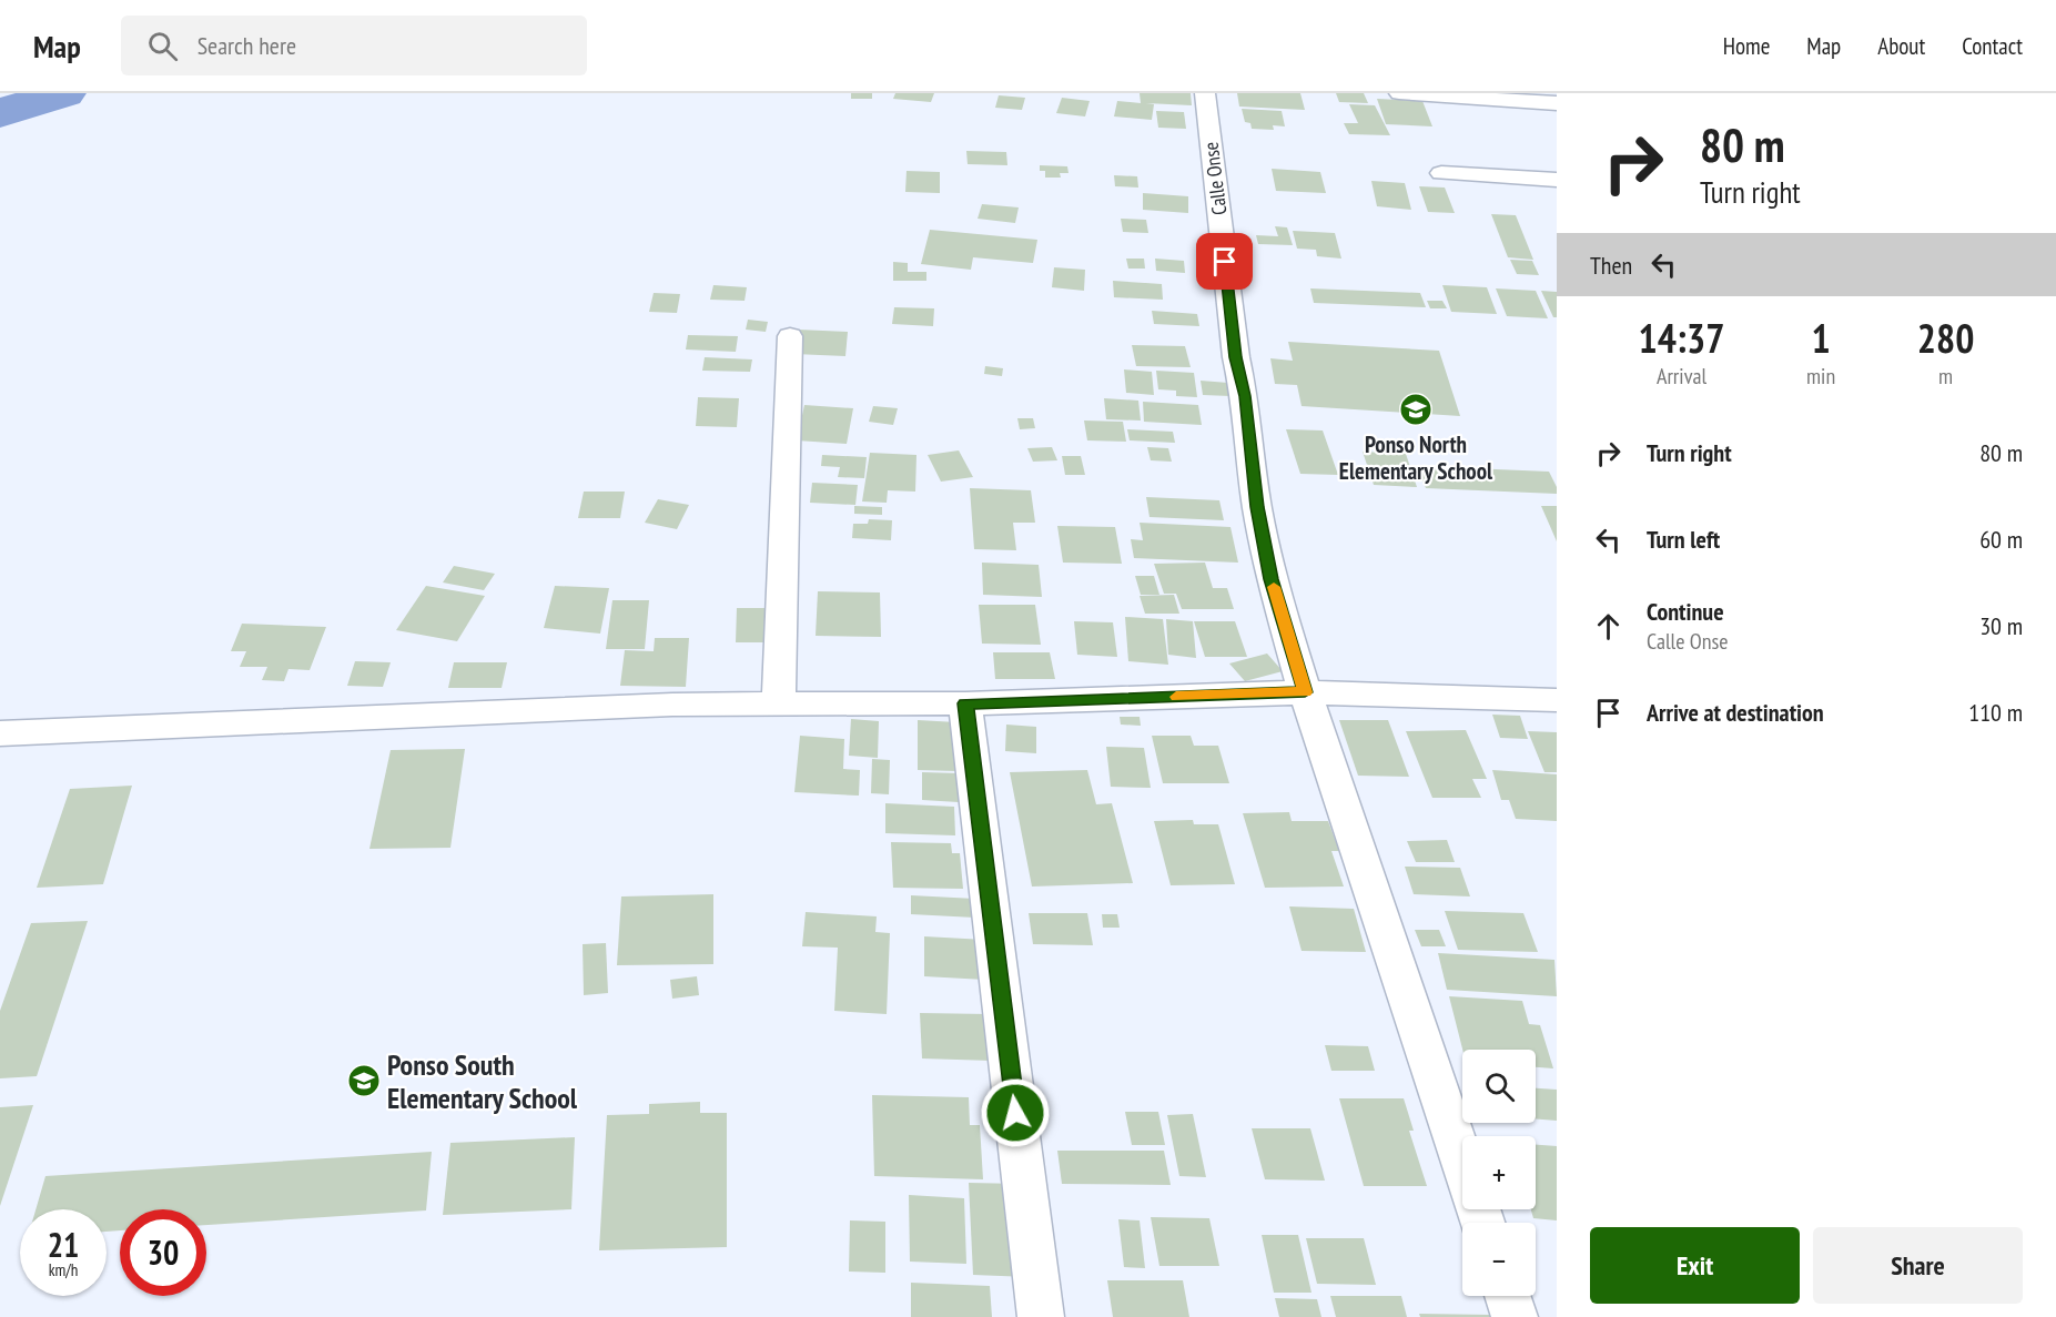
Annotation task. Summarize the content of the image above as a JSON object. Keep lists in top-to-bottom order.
{
  "streets": {
    "street": ["Calle Onse"]
  },
  "places": {
    "school or university": ["Ponso North Elementary School", "Ponso South Elementary School"]
  },
  "page": {
    "header": "Map",
    "search": "Search here",
    "nav": [
      "Home",
      "Map",
      "About",
      "Contact"
    ],
    "turn": ["80 m", "Turn right"],
    "then": "Then",
    "eta": [
      "14:37",
      "Arrival",
      "1",
      "min",
      "280",
      "m"
    ],
    "list": [
      {
        "name": "Turn right",
        "value": "80 m"
      },
      {
        "name": "Turn left",
        "value": "60 m"
      },
      {
        "name": "Continue",
        "note": "Calle Onse",
        "value": "30 m"
      },
      {
        "name": "Arrive at destination",
        "value": "110 m"
      }
    ],
    "map_buttons": ["+", "−"],
    "speed": "21 km/h",
    "limit": "30",
    "buttons": ["Exit", "Share"]
  }
}
